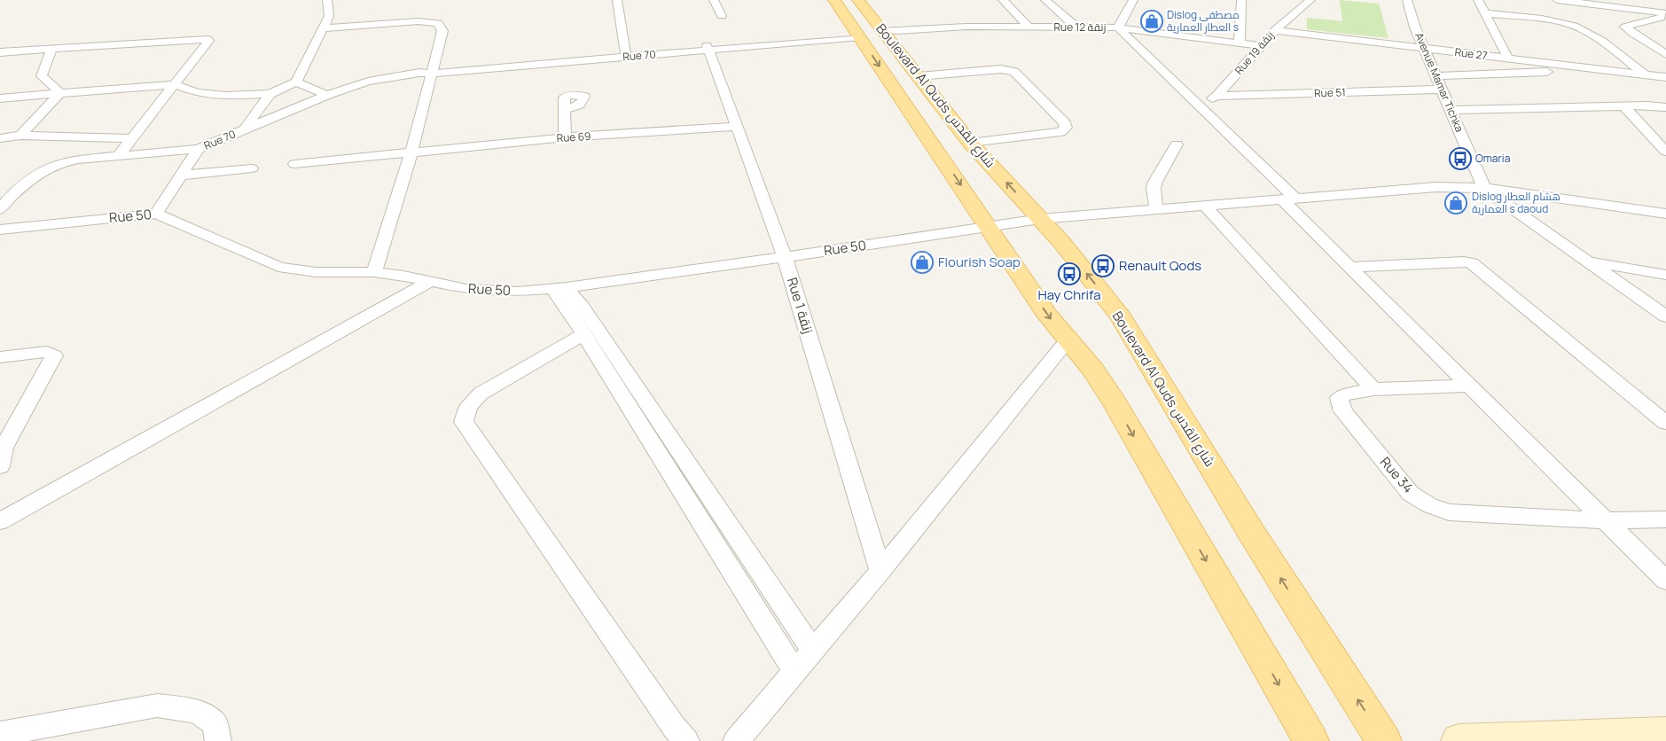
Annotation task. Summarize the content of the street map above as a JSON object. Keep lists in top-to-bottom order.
{
  "streets": {
    "main road": ["Boulevard Al Quds شارع القدس"],
    "street": [
      "Rue 12 زنقة",
      "Rue 19 زنقة",
      "Rue 27",
      "Rue 70",
      "Avenue Mamar Tichka",
      "Rue 51",
      "Rue 69",
      "Rue 50",
      "Rue 1 زنقة",
      "Rue 34"
    ]
  },
  "crossings": [
    ["Rue 12 زنقة", "Rue 19 زنقة"],
    ["Rue 12 زنقة", "Boulevard Al Quds شارع القدس"],
    ["Rue 19 زنقة", "Rue 27"],
    ["Rue 19 زنقة", "Rue 51"],
    ["Rue 27", "Avenue Mamar Tichka"],
    ["Rue 70", "Boulevard Al Quds شارع القدس"],
    ["Rue 70", "Rue 1 زنقة"],
    ["Avenue Mamar Tichka", "Rue 51"],
    ["Avenue Mamar Tichka", "Rue 50"],
    ["Boulevard Al Quds شارع القدس", "Rue 50"],
    ["Rue 69", "Rue 1 زنقة"],
    ["Rue 50", "Rue 1 زنقة"]
  ],
  "places": {
    "shop": ["Dislog مصطفى العطار العمارية s", "Dislog هشام العطار العمارية s daoud", "Flourish Soap"],
    "bus stop": ["Omaria", "Renault Qods", "Hay Chrifa"]
  }
}
